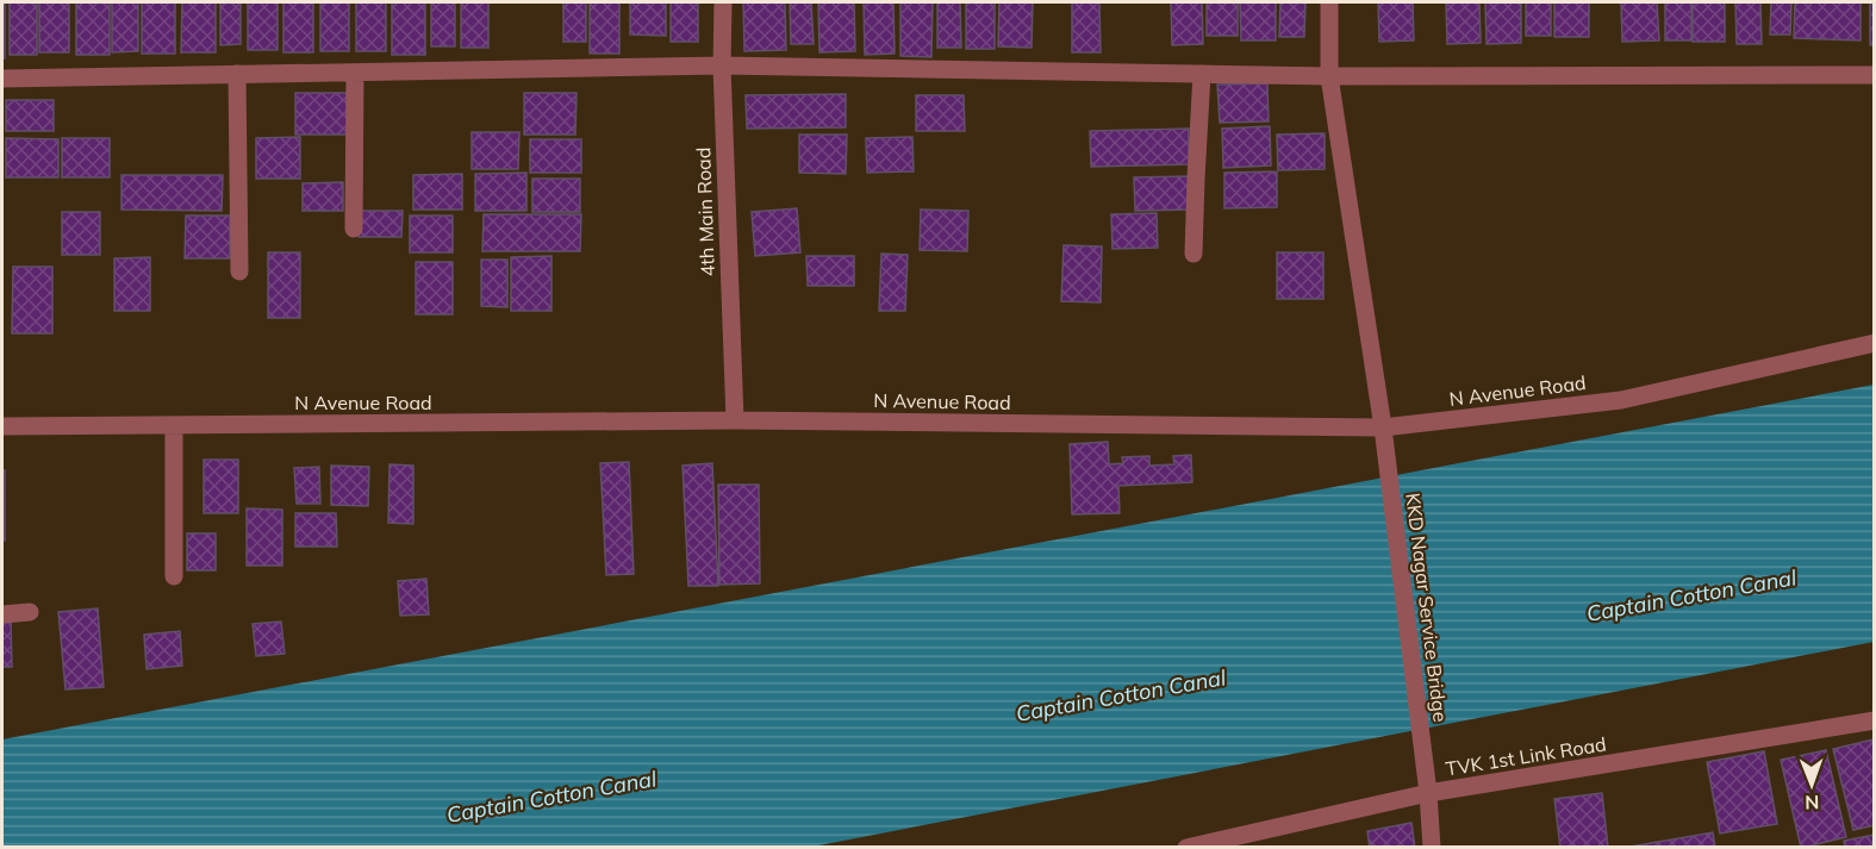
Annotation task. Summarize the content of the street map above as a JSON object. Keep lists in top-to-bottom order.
{
  "streets": {
    "street": [
      "4th Main Road",
      "N Avenue Road",
      "KKD Nagar Service Bridge",
      "TVK 1st Link Road"
    ]
  },
  "crossings": [
    ["4th Main Road", "N Avenue Road"],
    ["N Avenue Road", "KKD Nagar Service Bridge"],
    ["KKD Nagar Service Bridge", "TVK 1st Link Road"]
  ],
  "water": ["Captain Cotton Canal"],
  "north": "bottom"
}
